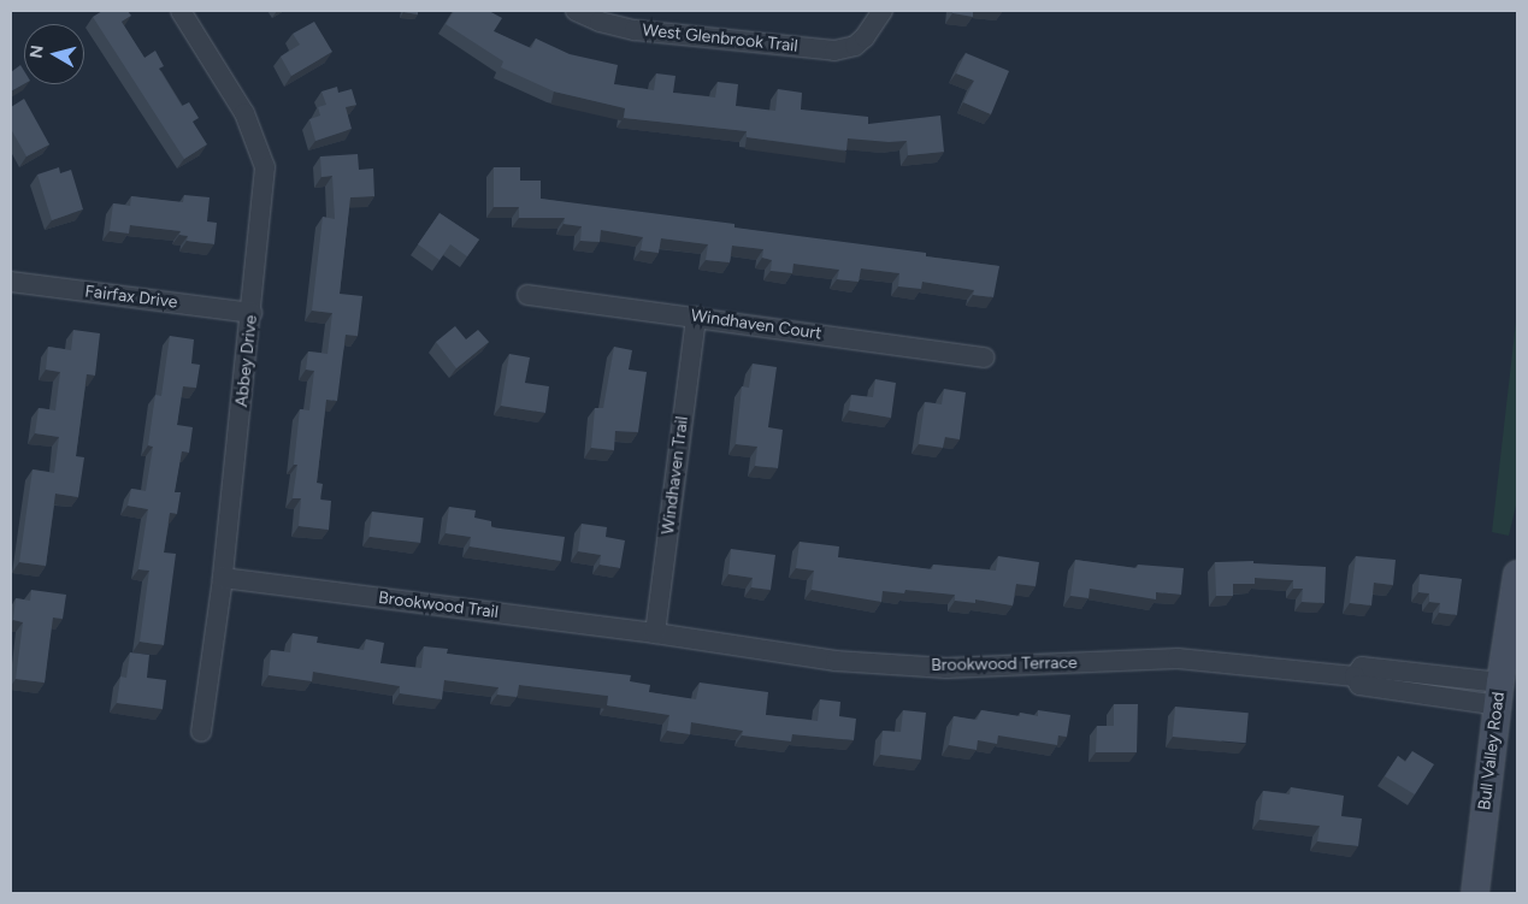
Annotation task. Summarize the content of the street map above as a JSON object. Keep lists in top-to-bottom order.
{
  "streets": {
    "street": [
      "West Glenbrook Trail",
      "Fairfax Drive",
      "Windhaven Court",
      "Abbey Drive",
      "Windhaven Trail",
      "Brookwood Trail",
      "Brookwood Terrace",
      "Bull Valley Road"
    ]
  },
  "crossings": [
    ["Fairfax Drive", "Abbey Drive"],
    ["Windhaven Court", "Windhaven Trail"],
    ["Abbey Drive", "Brookwood Trail"],
    ["Windhaven Trail", "Brookwood Trail"],
    ["Windhaven Trail", "Brookwood Terrace"],
    ["Brookwood Trail", "Brookwood Terrace"],
    ["Brookwood Terrace", "Bull Valley Road"]
  ],
  "north": "left"
}
